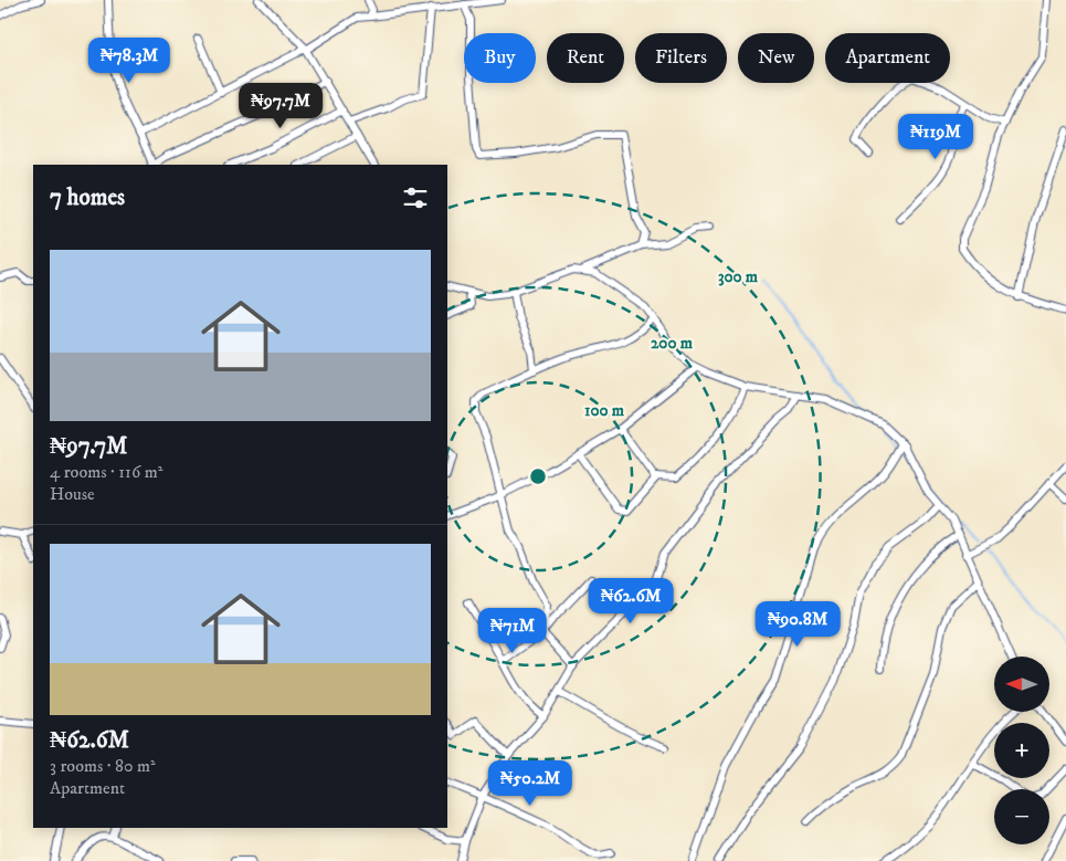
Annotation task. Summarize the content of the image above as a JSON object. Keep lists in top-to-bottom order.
{
  "north": "left",
  "page": {
    "chip": [
      "Buy",
      "Rent",
      "Filters",
      "New",
      "Apartment"
    ],
    "price": [
      "₦78.3M",
      "₦97.7M",
      "₦119M",
      "₦62.6M",
      "₦90.8M",
      "₦71M",
      "₦50.2M"
    ],
    "heading": "7 homes",
    "list": [
      {
        "name": "₦97.7M",
        "note": "4 rooms · 116 m² · House"
      },
      {
        "name": "₦62.6M",
        "note": "3 rooms · 80 m² · Apartment"
      }
    ],
    "map_buttons": ["+", "−"]
  },
  "rings": ["300 m", "200 m", "100 m"]
}
